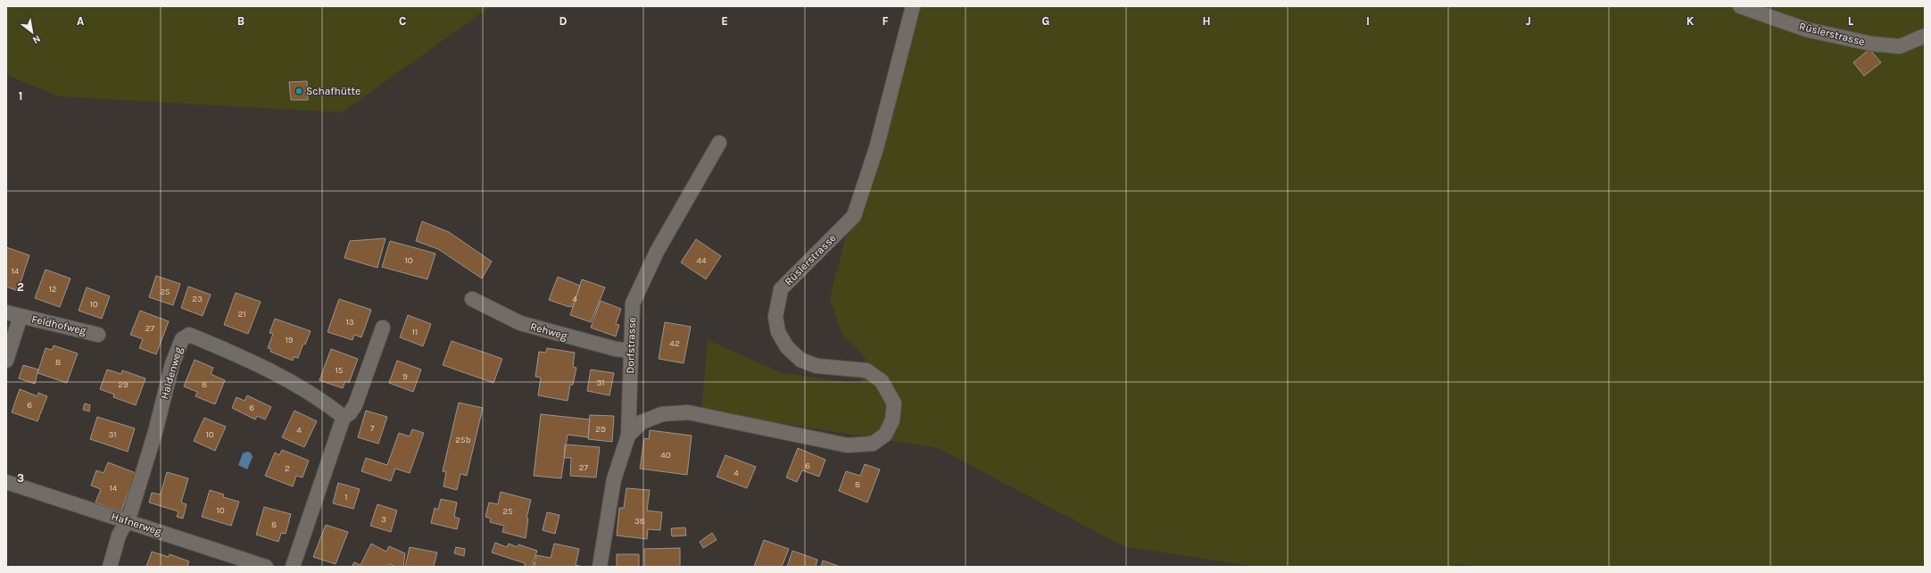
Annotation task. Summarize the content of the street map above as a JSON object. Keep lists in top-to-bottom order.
{
  "streets": {
    "street": [
      "Rüslerstrasse",
      "Feldhofweg",
      "Rehweg",
      "Dorfstrasse",
      "Haldenweg",
      "Hafnerweg"
    ]
  },
  "crossings": [
    ["Rüslerstrasse", "Dorfstrasse"],
    ["Rehweg", "Dorfstrasse"],
    ["Haldenweg", "Hafnerweg"]
  ],
  "places": ["Schafhütte"],
  "house_numbers": [
    "10",
    "44",
    "14",
    "12",
    "25",
    "23",
    "4",
    "10",
    "21",
    "13",
    "27",
    "11",
    "19",
    "42",
    "8",
    "15",
    "9",
    "31",
    "29",
    "8",
    "6",
    "6",
    "7",
    "29",
    "4",
    "31",
    "10",
    "25b",
    "40",
    "6",
    "27",
    "2",
    "4",
    "8",
    "14",
    "1",
    "10",
    "25",
    "3",
    "38",
    "8"
  ],
  "north": "bottom right",
  "grid": {
    "columns": [
      "A",
      "B",
      "C",
      "D",
      "E",
      "F",
      "G",
      "H",
      "I",
      "J",
      "K",
      "L"
    ],
    "rows": ["1", "2", "3"]
  }
}
